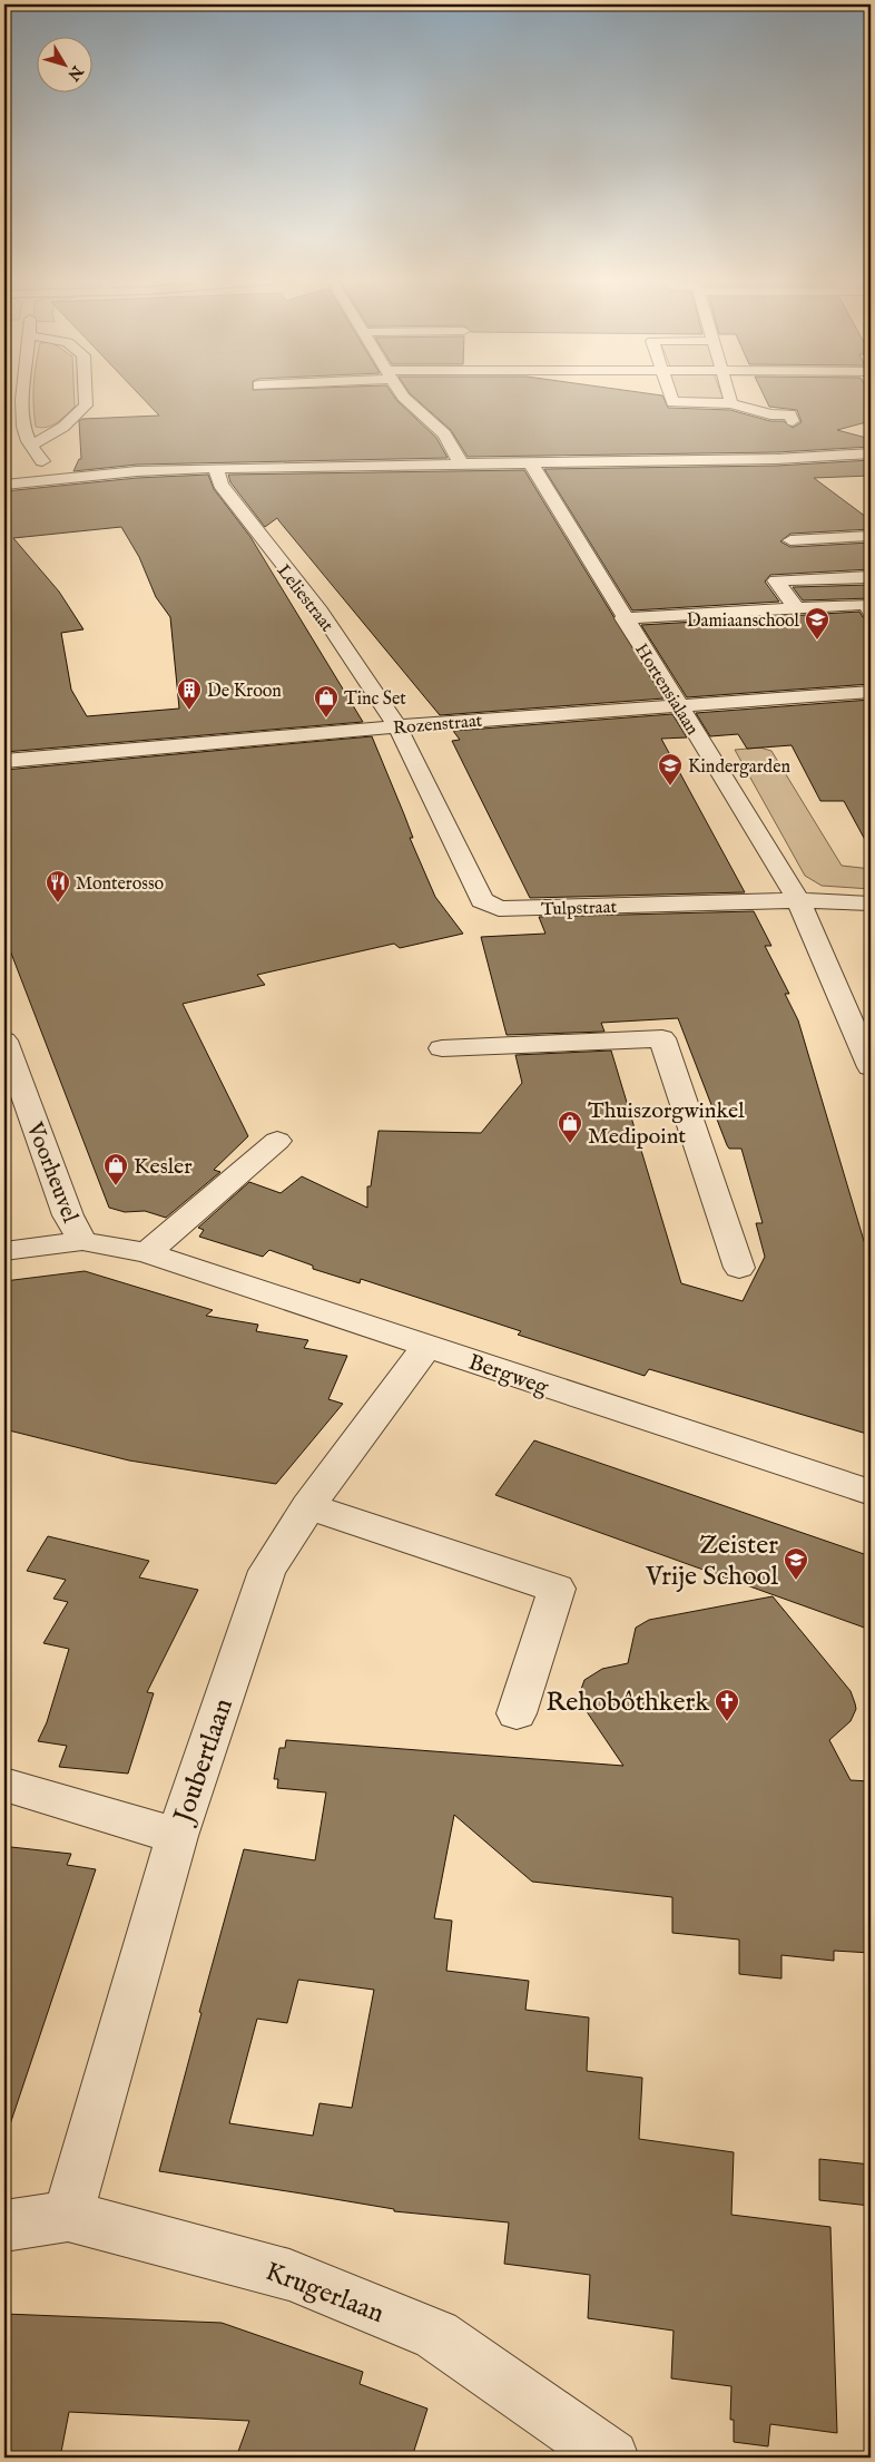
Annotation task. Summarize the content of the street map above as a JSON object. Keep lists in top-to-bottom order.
{
  "streets": {
    "street": [
      "Leliestraat",
      "Hortensialaan",
      "Rozenstraat",
      "Tulpstraat",
      "Voorheuvel",
      "Bergweg",
      "Joubertlaan",
      "Krugerlaan"
    ]
  },
  "crossings": [
    ["Leliestraat", "Rozenstraat"],
    ["Leliestraat", "Tulpstraat"],
    ["Hortensialaan", "Rozenstraat"],
    ["Hortensialaan", "Tulpstraat"],
    ["Rozenstraat", "Tulpstraat"],
    ["Voorheuvel", "Bergweg"],
    ["Bergweg", "Joubertlaan"],
    ["Joubertlaan", "Krugerlaan"]
  ],
  "places": {
    "school or university": ["Damiaanschool", "Kindergarden", "Zeister Vrije School"],
    "building": ["De Kroon"],
    "shop": ["Tinc Set", "Thuiszorgwinkel Medipoint", "Kesler"],
    "restaurant": ["Monterosso"],
    "church": ["Rehobôthkerk"]
  },
  "north": "bottom right"
}
